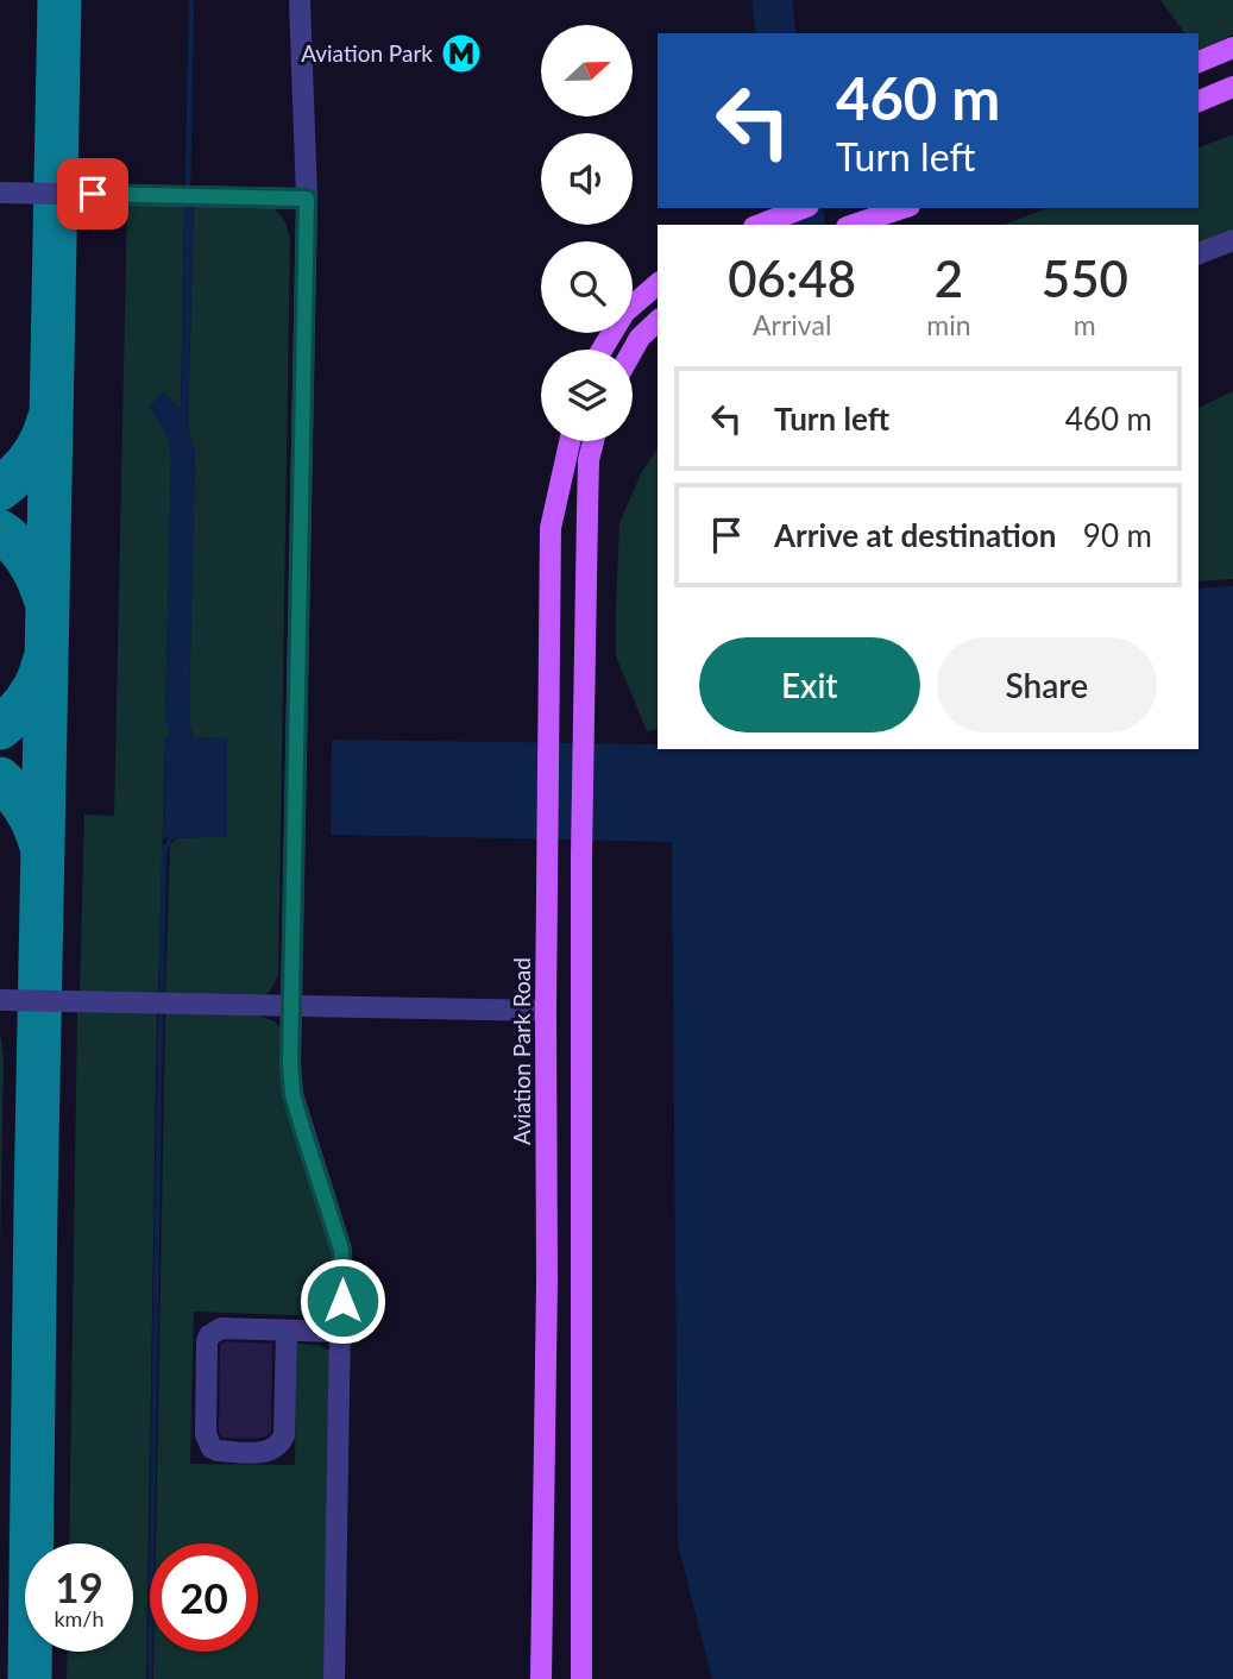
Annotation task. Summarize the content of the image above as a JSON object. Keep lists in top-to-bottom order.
{
  "streets": {
    "main road": ["Aviation Park Road"]
  },
  "places": {
    "metro station": ["Aviation Park"]
  },
  "north": "right",
  "page": {
    "turn": ["460 m", "Turn left"],
    "eta": [
      "06:48",
      "Arrival",
      "2",
      "min",
      "550",
      "m"
    ],
    "list": [
      {
        "name": "Turn left",
        "value": "460 m"
      },
      {
        "name": "Arrive at destination",
        "value": "90 m"
      }
    ],
    "buttons": ["Exit", "Share"],
    "speed": "19 km/h",
    "limit": "20"
  }
}
